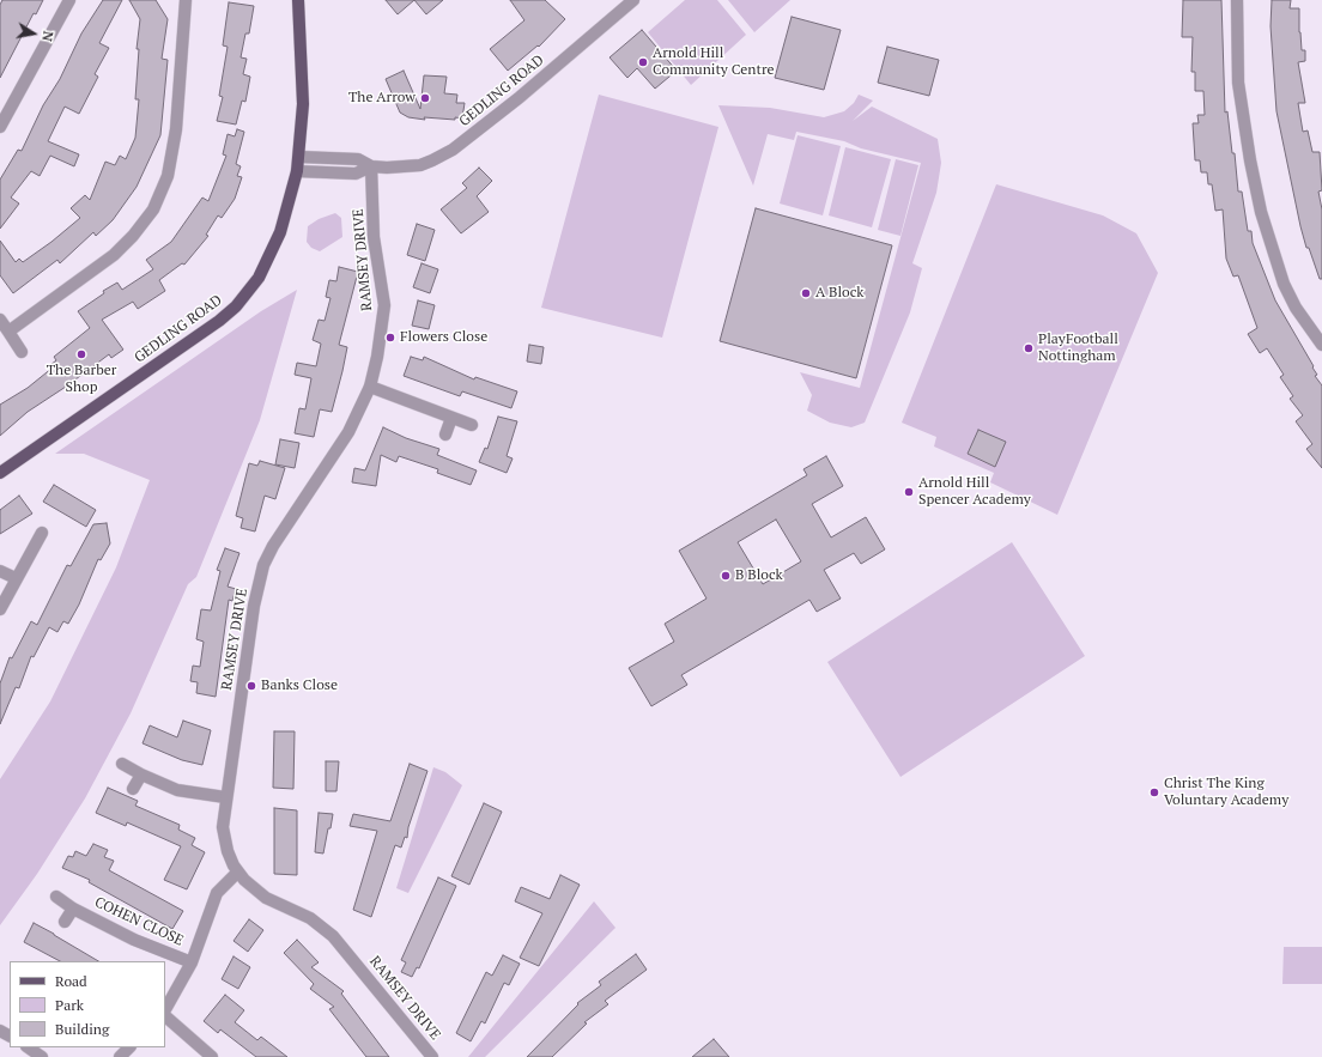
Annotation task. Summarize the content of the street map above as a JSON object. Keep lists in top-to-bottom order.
{
  "streets": {
    "main road": ["GEDLING ROAD"],
    "street": ["RAMSEY DRIVE", "COHEN CLOSE"]
  },
  "crossings": [
    ["GEDLING ROAD", "RAMSEY DRIVE"]
  ],
  "places": [
    "Arnold Hill Community Centre",
    "The Arrow",
    "A Block",
    "Flowers Close",
    "PlayFootball Nottingham",
    "The Barber Shop",
    "Arnold Hill Spencer Academy",
    "B Block",
    "Banks Close",
    "Christ The King Voluntary Academy"
  ],
  "legend": ["Road", "Park", "Building"],
  "north": "right"
}
